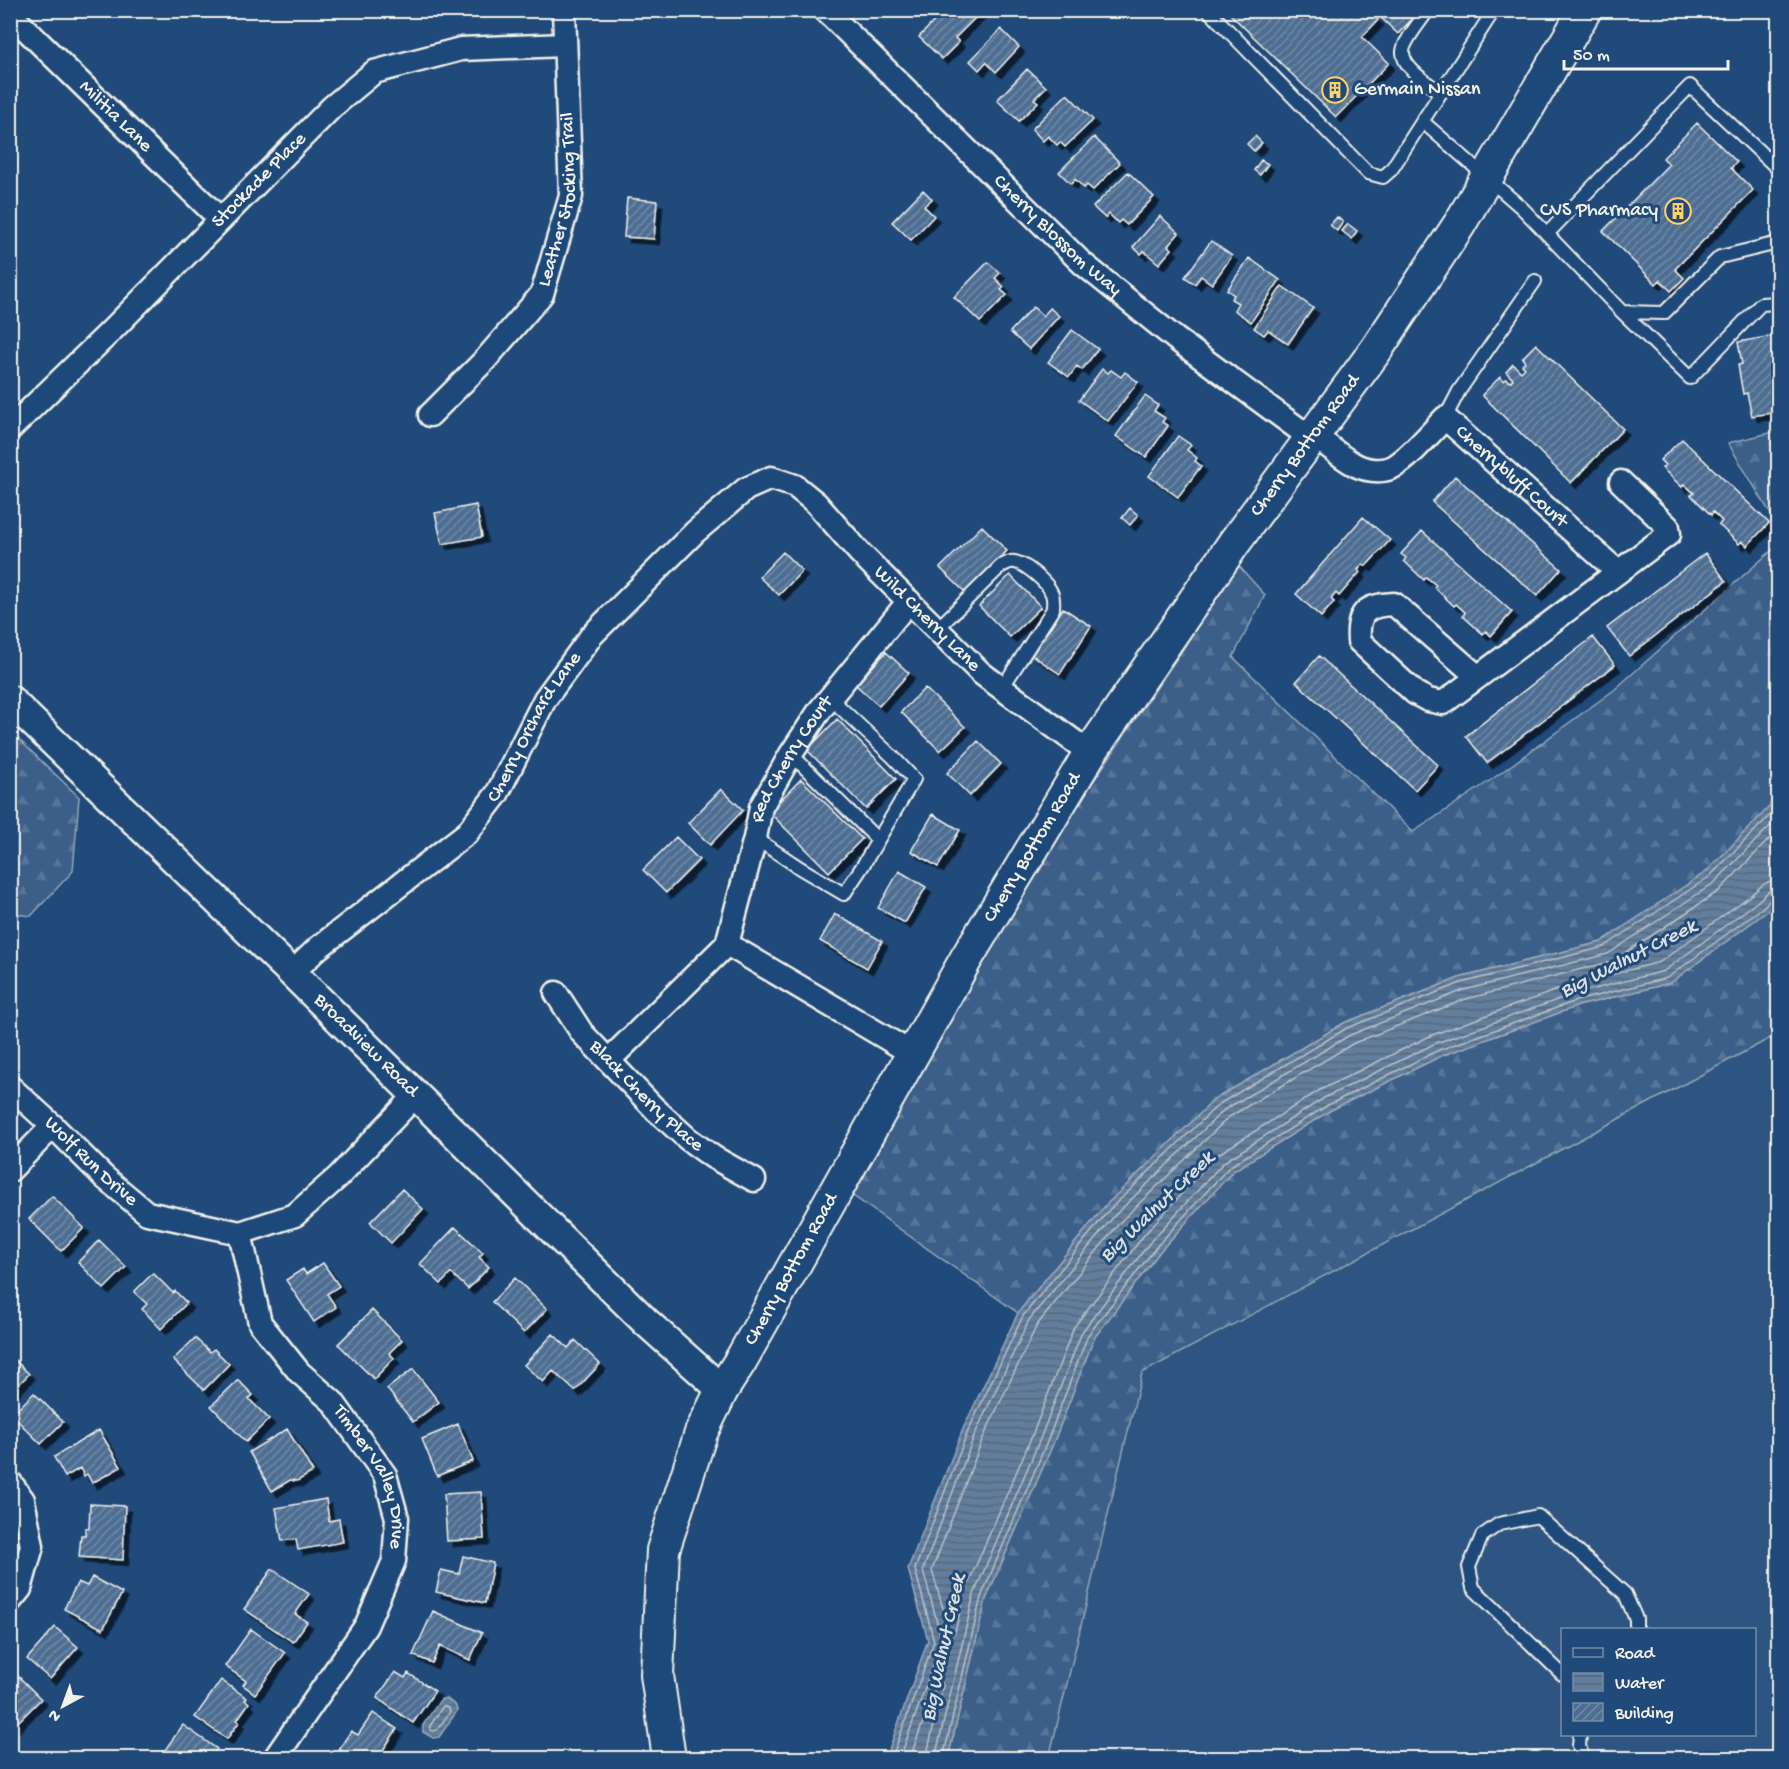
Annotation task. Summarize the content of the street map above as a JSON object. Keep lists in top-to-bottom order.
{
  "streets": {
    "main road": ["Cherry Bottom Road"],
    "street": [
      "Militia Lane",
      "Stockade Place",
      "Leather Stocking Trail",
      "Cherry Blossom Way",
      "Cherrybluff Court",
      "Wild Cherry Lane",
      "Cherry Orchard Lane",
      "Red Cherry Court",
      "Broadview Road",
      "Black Cherry Place",
      "Wolf Run Drive",
      "Timber Valley Drive"
    ]
  },
  "crossings": [
    ["Militia Lane", "Stockade Place"],
    ["Stockade Place", "Leather Stocking Trail"],
    ["Cherry Blossom Way", "Cherry Bottom Road"],
    ["Cherry Blossom Way", "Cherrybluff Court"],
    ["Cherry Bottom Road", "Cherrybluff Court"],
    ["Cherry Bottom Road", "Wild Cherry Lane"],
    ["Cherry Bottom Road", "Broadview Road"],
    ["Wild Cherry Lane", "Cherry Orchard Lane"],
    ["Wild Cherry Lane", "Red Cherry Court"],
    ["Cherry Orchard Lane", "Broadview Road"],
    ["Wolf Run Drive", "Timber Valley Drive"]
  ],
  "water": ["Big Walnut Creek"],
  "places": {
    "building": ["Germain Nissan", "CVS Pharmacy"]
  },
  "legend": ["Road", "Water", "Building"],
  "scale_bar": "50 m",
  "north": "bottom left"
}
